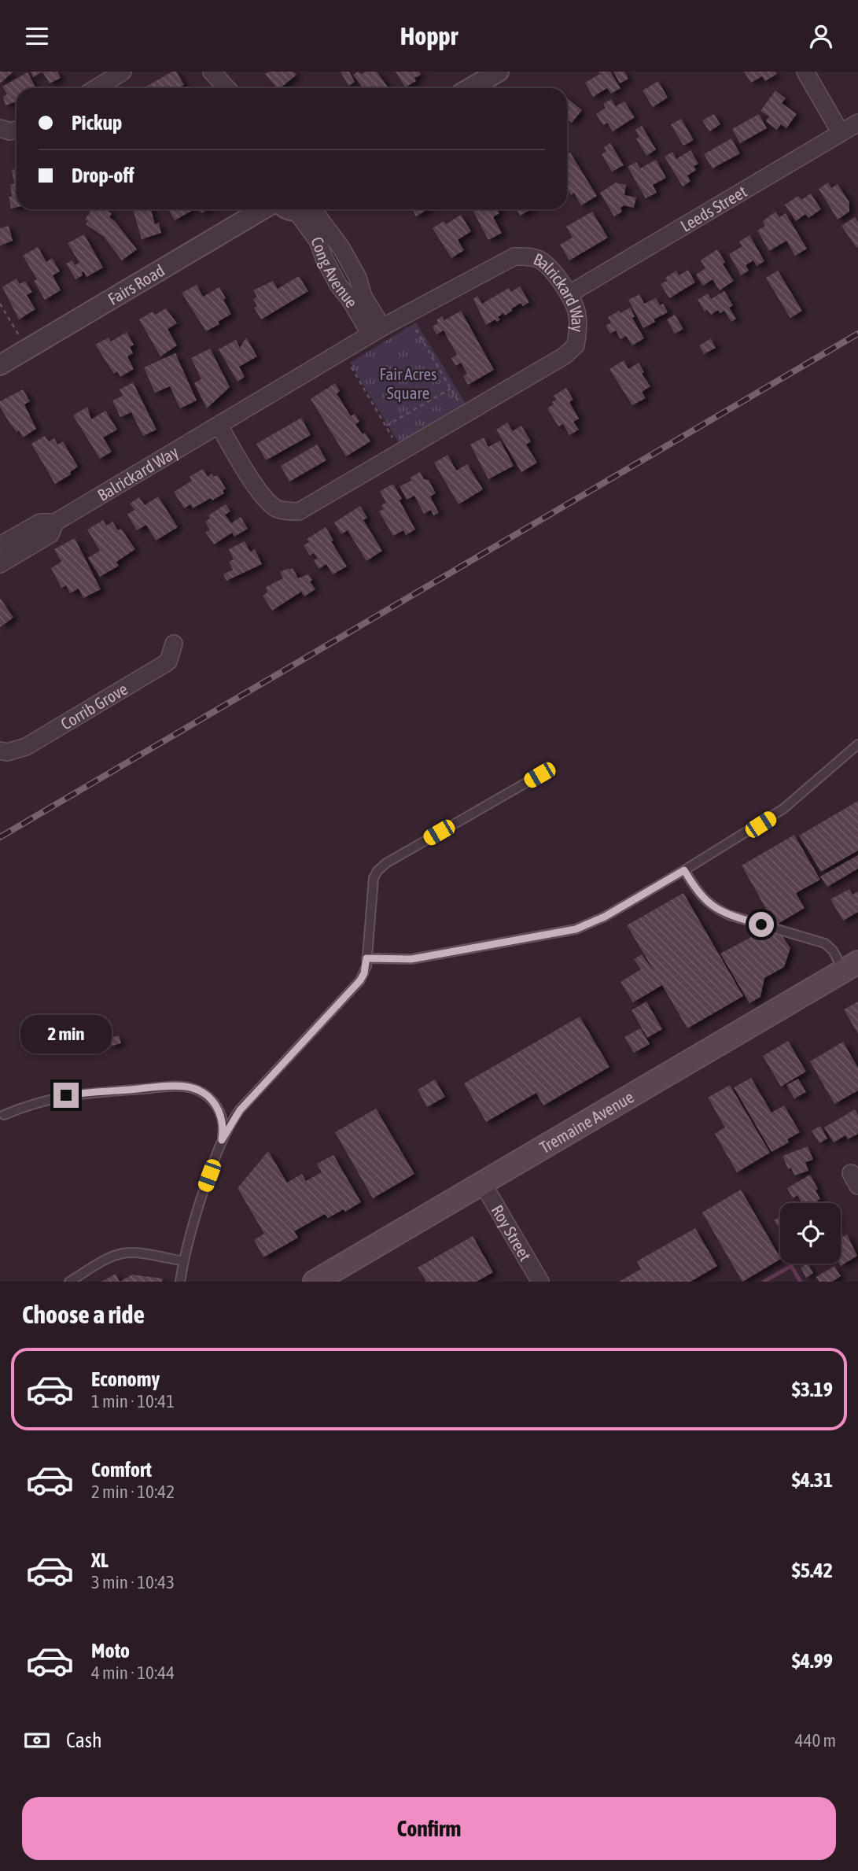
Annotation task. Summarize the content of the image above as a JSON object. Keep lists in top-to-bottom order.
{
  "streets": {
    "main road": ["Tremaine Avenue"],
    "street": [
      "Leeds Street",
      "Cong Avenue",
      "Fairs Road",
      "Balrickard Way",
      "Corrib Grove",
      "Roy Street"
    ]
  },
  "crossings": [
    ["Leeds Street", "Balrickard Way"],
    ["Cong Avenue", "Balrickard Way"],
    ["Tremaine Avenue", "Roy Street"]
  ],
  "parks": ["Fair Acres Square"],
  "page": {
    "header": "Hoppr",
    "banner": ["Pickup", "Drop-off"],
    "bubble": "2 min",
    "heading": "Choose a ride",
    "list": [
      {
        "name": "Economy",
        "note": "1 min · 10:41",
        "value": "$3.19"
      },
      {
        "name": "Comfort",
        "note": "2 min · 10:42",
        "value": "$4.31"
      },
      {
        "name": "XL",
        "note": "3 min · 10:43",
        "value": "$5.42"
      },
      {
        "name": "Moto",
        "note": "4 min · 10:44",
        "value": "$4.99"
      }
    ],
    "pay": ["Cash", "440 m"],
    "buttons": "Confirm"
  }
}
